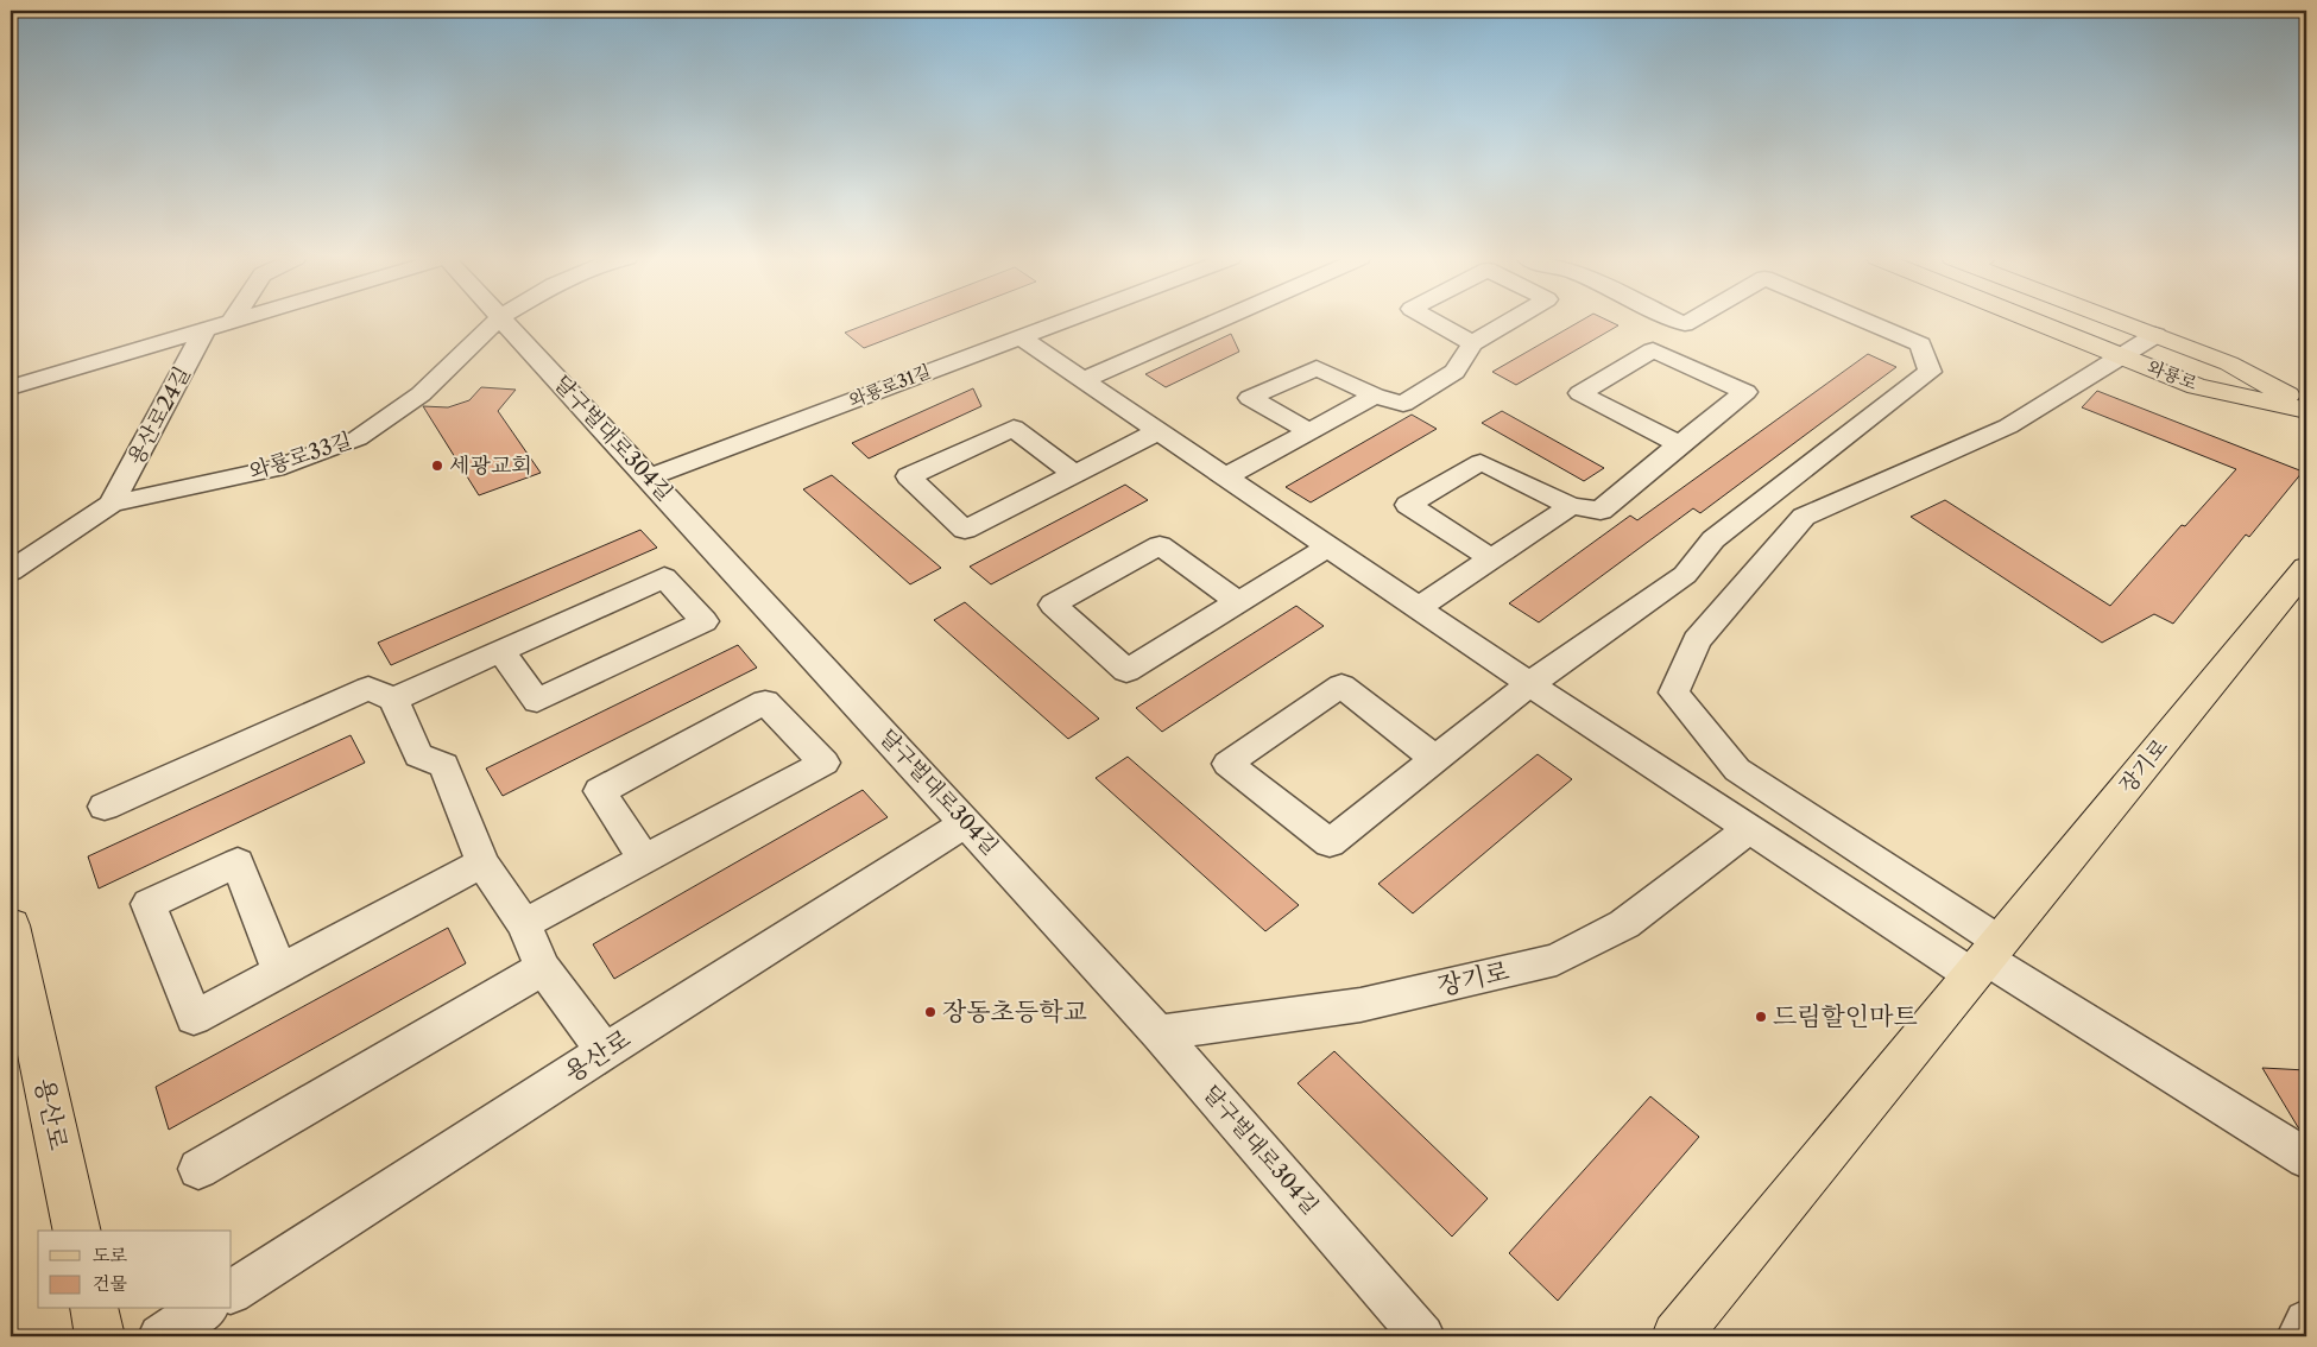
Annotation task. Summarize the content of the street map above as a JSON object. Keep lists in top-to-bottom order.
{
  "streets": {
    "main road": ["와룡로", "장기로", "용산로"],
    "street": [
      "와룡로31길",
      "용산로24길",
      "달구벌대로304길",
      "와룡로33길"
    ]
  },
  "crossings": [
    ["와룡로31길", "달구벌대로304길"],
    ["용산로24길", "와룡로33길"],
    ["달구벌대로304길", "장기로"],
    ["달구벌대로304길", "용산로"]
  ],
  "places": ["세광교회", "장동초등학교", "드림할인마트"],
  "legend": ["도로", "건물"]
}
